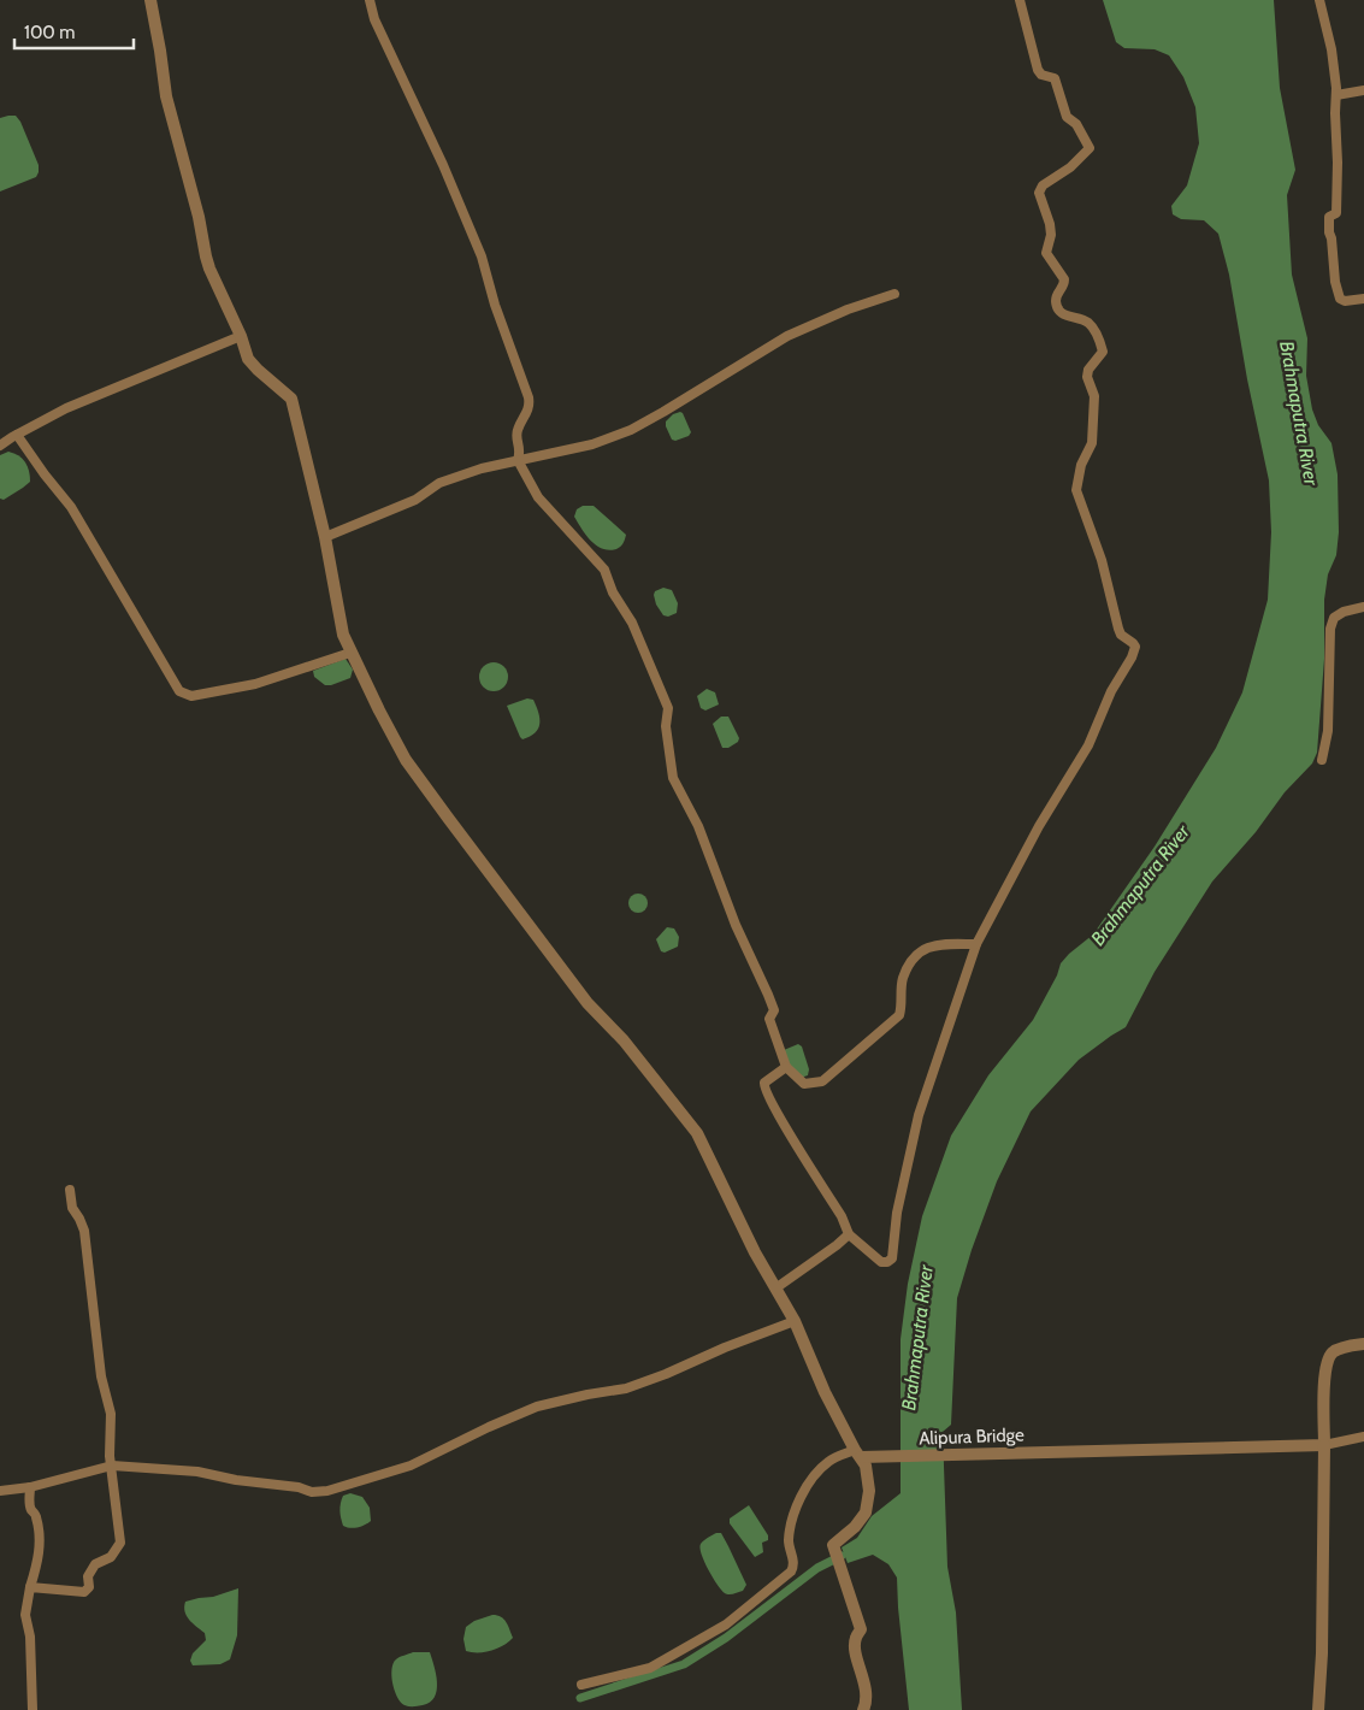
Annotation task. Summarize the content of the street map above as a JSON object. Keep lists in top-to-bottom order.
{
  "streets": {
    "street": ["Alipura Bridge"]
  },
  "water": ["Brahmaputra River"],
  "scale_bar": "100 m"
}
